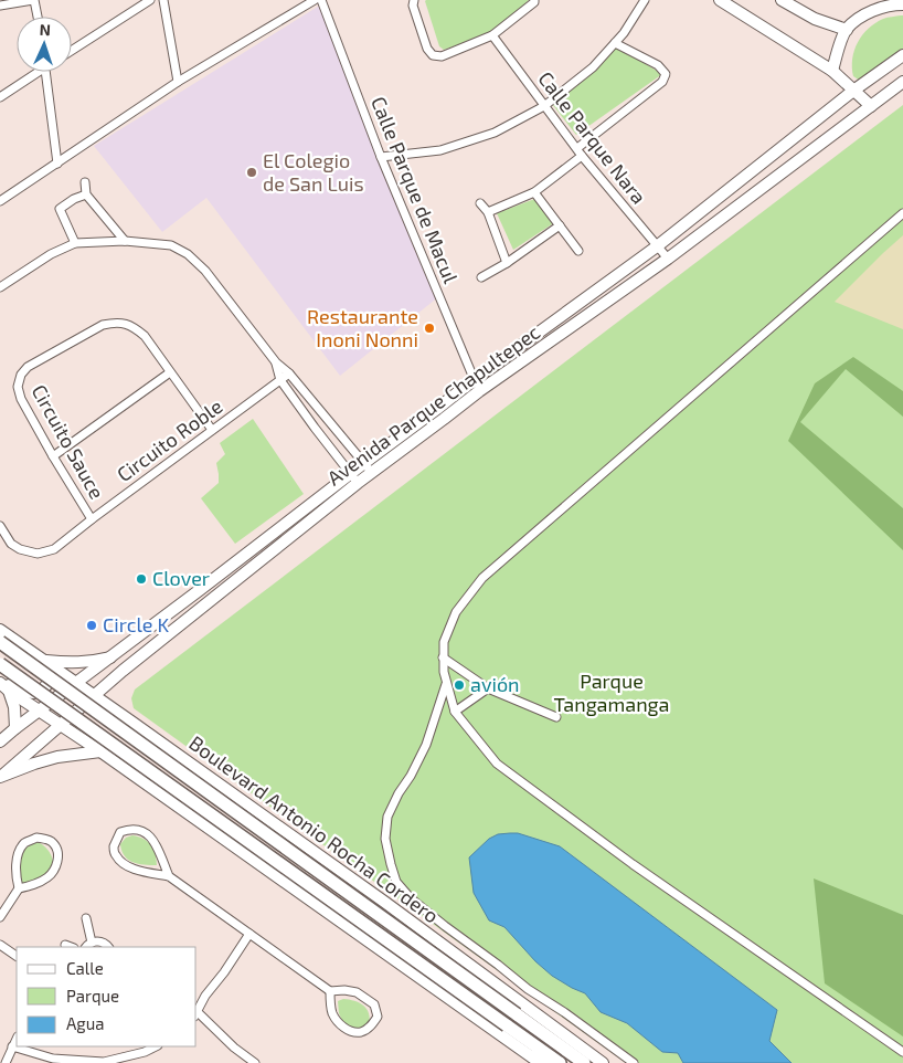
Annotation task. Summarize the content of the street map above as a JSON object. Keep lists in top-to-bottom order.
{
  "streets": {
    "main road": ["Avenida Parque Chapultepec", "Boulevard Antonio Rocha Cordero"],
    "street": [
      "Calle Parque Nara",
      "Calle Parque de Macul",
      "Circuito Roble",
      "Circuito Sauce"
    ]
  },
  "crossings": [
    ["Calle Parque Nara", "Avenida Parque Chapultepec"],
    ["Calle Parque de Macul", "Avenida Parque Chapultepec"],
    ["Avenida Parque Chapultepec", "Boulevard Antonio Rocha Cordero"],
    ["Circuito Roble", "Circuito Sauce"]
  ],
  "parks": ["Parque Tangamanga"],
  "places": [
    "El Colegio de San Luis",
    "Restaurante Inoni Nonni",
    "Clover",
    "Circle K",
    "avión"
  ],
  "legend": ["Calle", "Parque", "Agua"],
  "north": "top"
}
